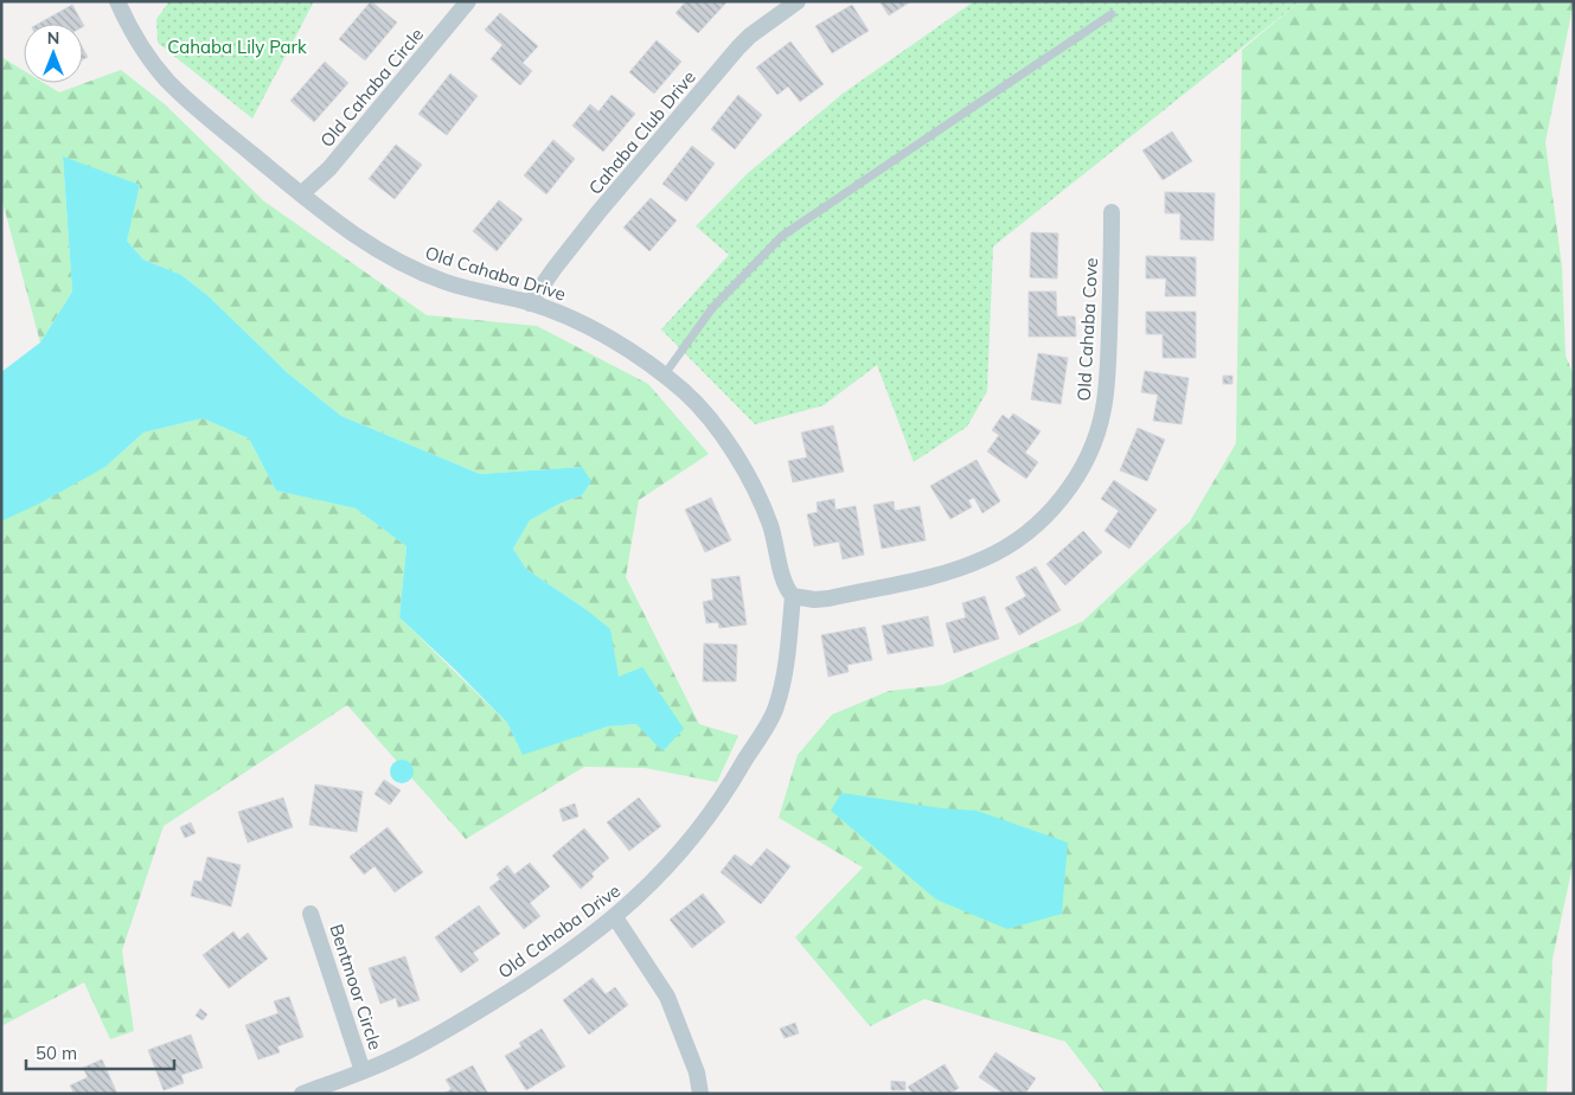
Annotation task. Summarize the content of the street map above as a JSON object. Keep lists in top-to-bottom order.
{
  "streets": {
    "street": [
      "Old Cahaba Circle",
      "Cahaba Club Drive",
      "Old Cahaba Drive",
      "Old Cahaba Cove",
      "Bentmoor Circle"
    ]
  },
  "crossings": [
    ["Old Cahaba Circle", "Old Cahaba Drive"],
    ["Cahaba Club Drive", "Old Cahaba Drive"],
    ["Old Cahaba Drive", "Old Cahaba Cove"],
    ["Old Cahaba Drive", "Bentmoor Circle"]
  ],
  "parks": ["Cahaba Lily Park"],
  "scale_bar": "50 m",
  "north": "top"
}
